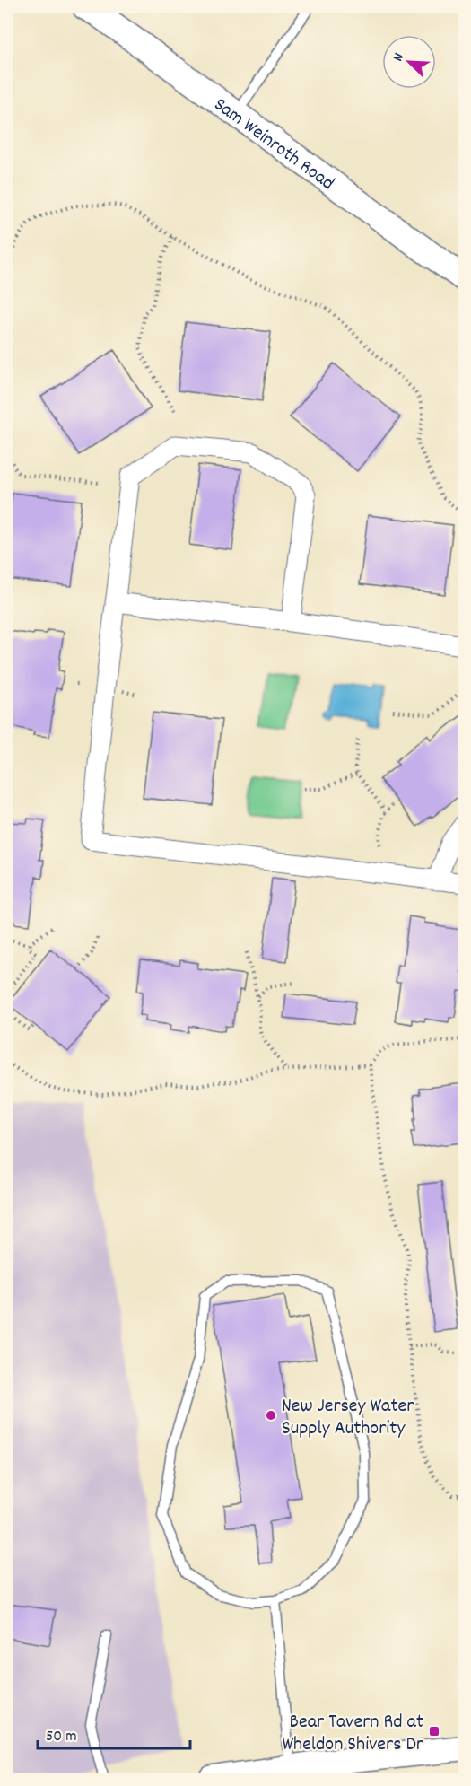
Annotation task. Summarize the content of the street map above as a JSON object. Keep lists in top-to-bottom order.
{
  "streets": {
    "street": ["Sam Weinroth Road"]
  },
  "places": {
    "other": ["New Jersey Water Supply Authority"],
    "transit": ["Bear Tavern Rd at Wheldon Shivers Dr"]
  },
  "scale_bar": "50 m",
  "north": "top left"
}
